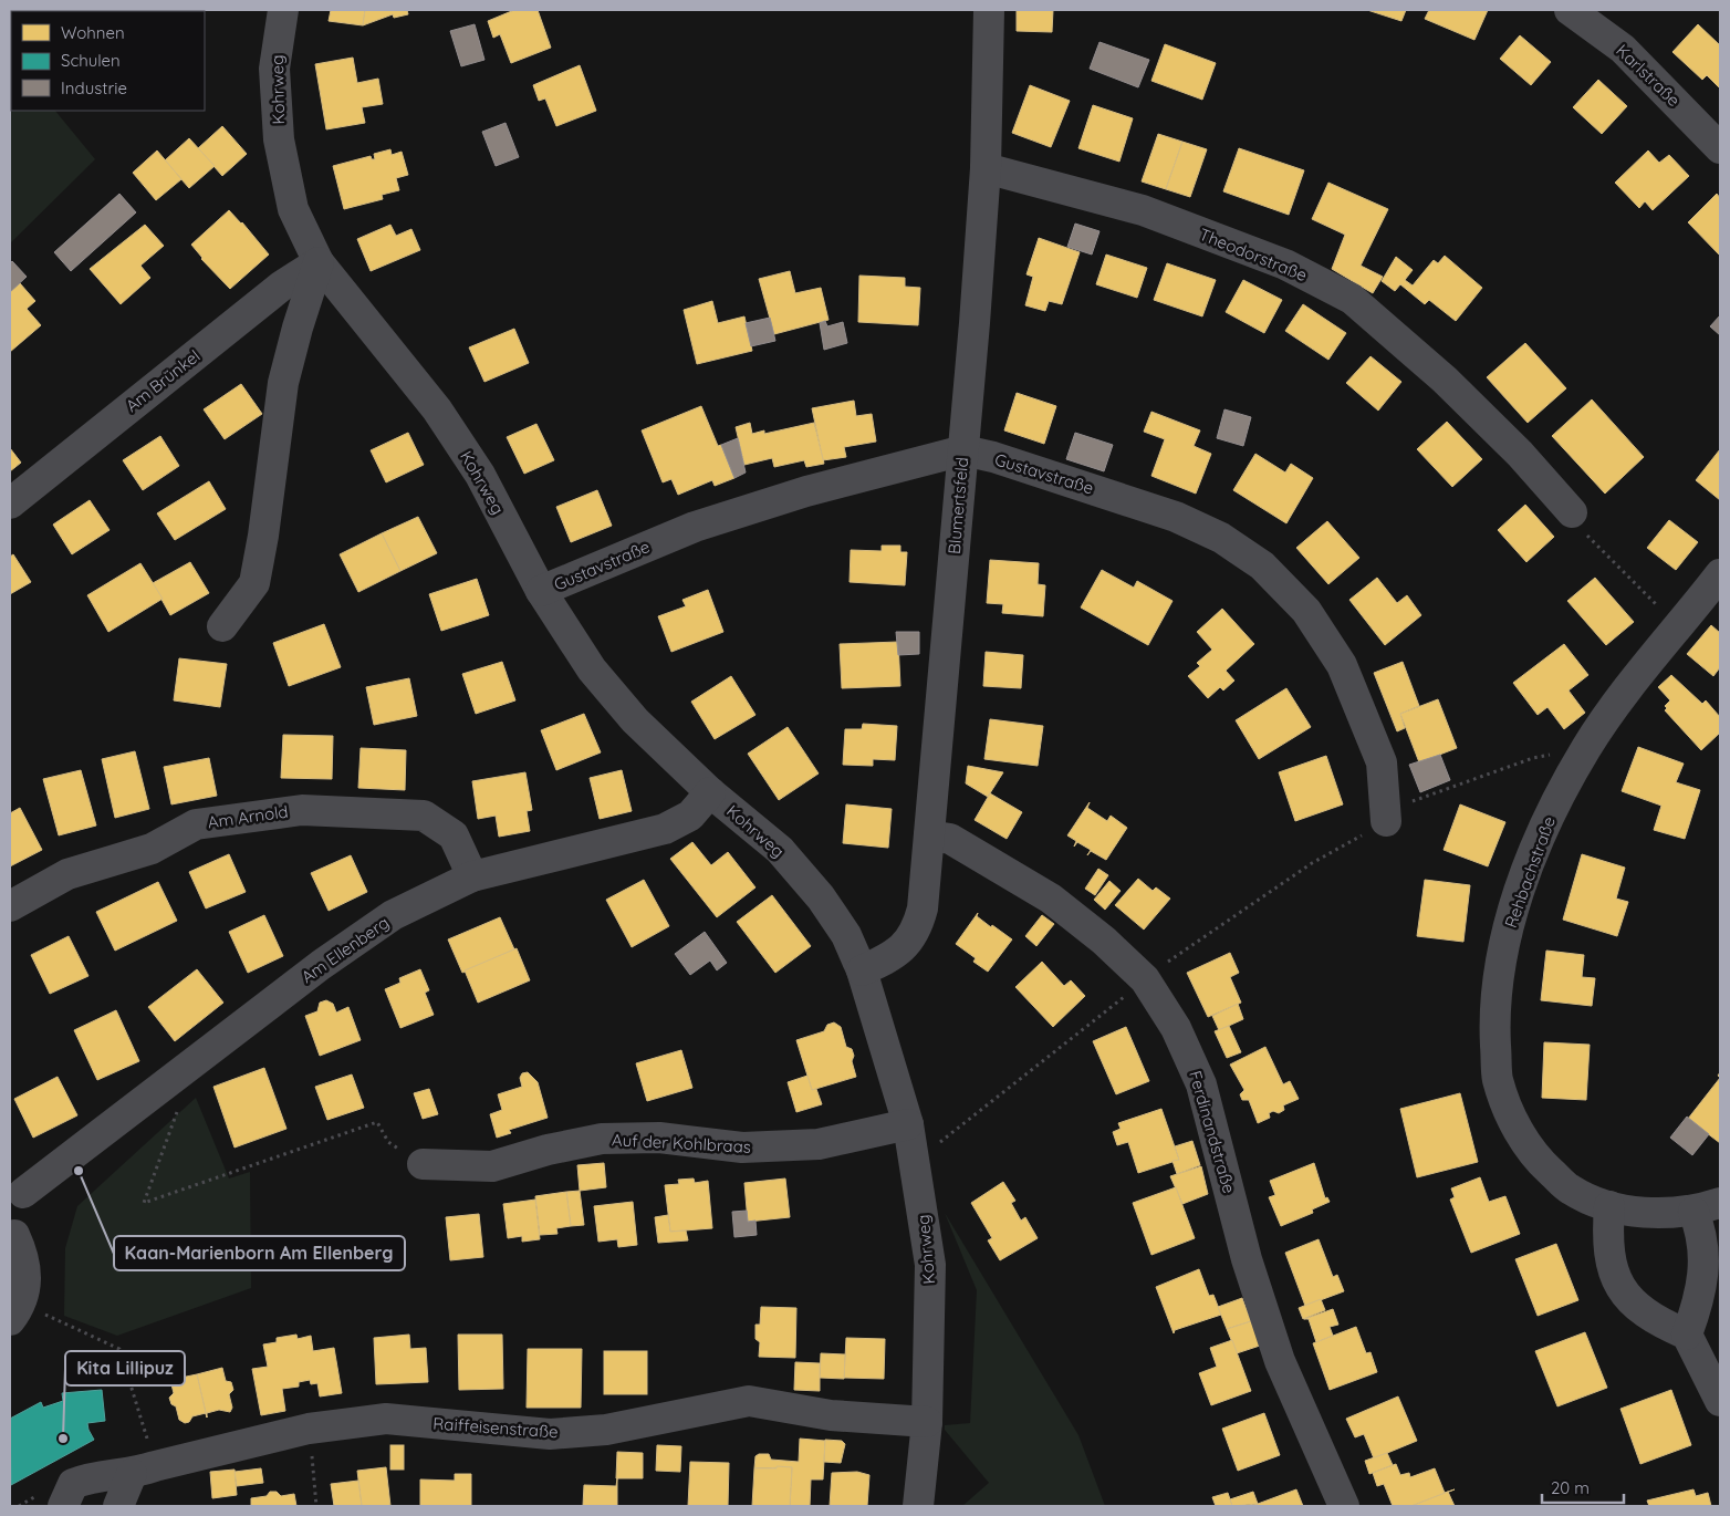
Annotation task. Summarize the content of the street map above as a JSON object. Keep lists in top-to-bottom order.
{
  "streets": {
    "street": [
      "Karlstraße",
      "Kohrweg",
      "Theodorstraße",
      "Am Brünkel",
      "Gustavstraße",
      "Blumertsfeld",
      "Am Arnold",
      "Rehbachstraße",
      "Am Ellenberg",
      "Ferdinandstraße",
      "Auf der Kohlbraas",
      "Raiffeisenstraße"
    ]
  },
  "crossings": [
    ["Kohrweg", "Am Brünkel"],
    ["Kohrweg", "Gustavstraße"],
    ["Kohrweg", "Blumertsfeld"],
    ["Kohrweg", "Am Ellenberg"],
    ["Kohrweg", "Auf der Kohlbraas"],
    ["Kohrweg", "Raiffeisenstraße"],
    ["Theodorstraße", "Blumertsfeld"],
    ["Gustavstraße", "Blumertsfeld"],
    ["Blumertsfeld", "Ferdinandstraße"],
    ["Am Arnold", "Am Ellenberg"]
  ],
  "places": ["Kaan-Marienborn Am Ellenberg", "Kita Lillipuz"],
  "legend": ["Wohnen", "Schulen", "Industrie"],
  "scale_bar": "20 m"
}
